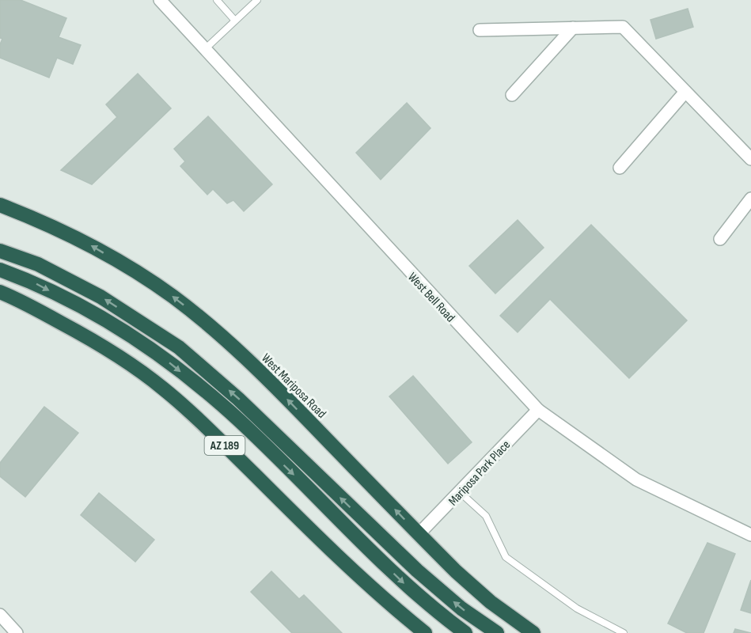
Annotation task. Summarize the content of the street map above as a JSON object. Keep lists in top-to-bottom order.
{
  "streets": {
    "highway": ["West Mariposa Road", "AZ 189"],
    "street": ["West Bell Road", "Mariposa Park Place"]
  },
  "crossings": [
    ["West Bell Road", "Mariposa Park Place"],
    ["West Mariposa Road", "Mariposa Park Place"]
  ]
}
